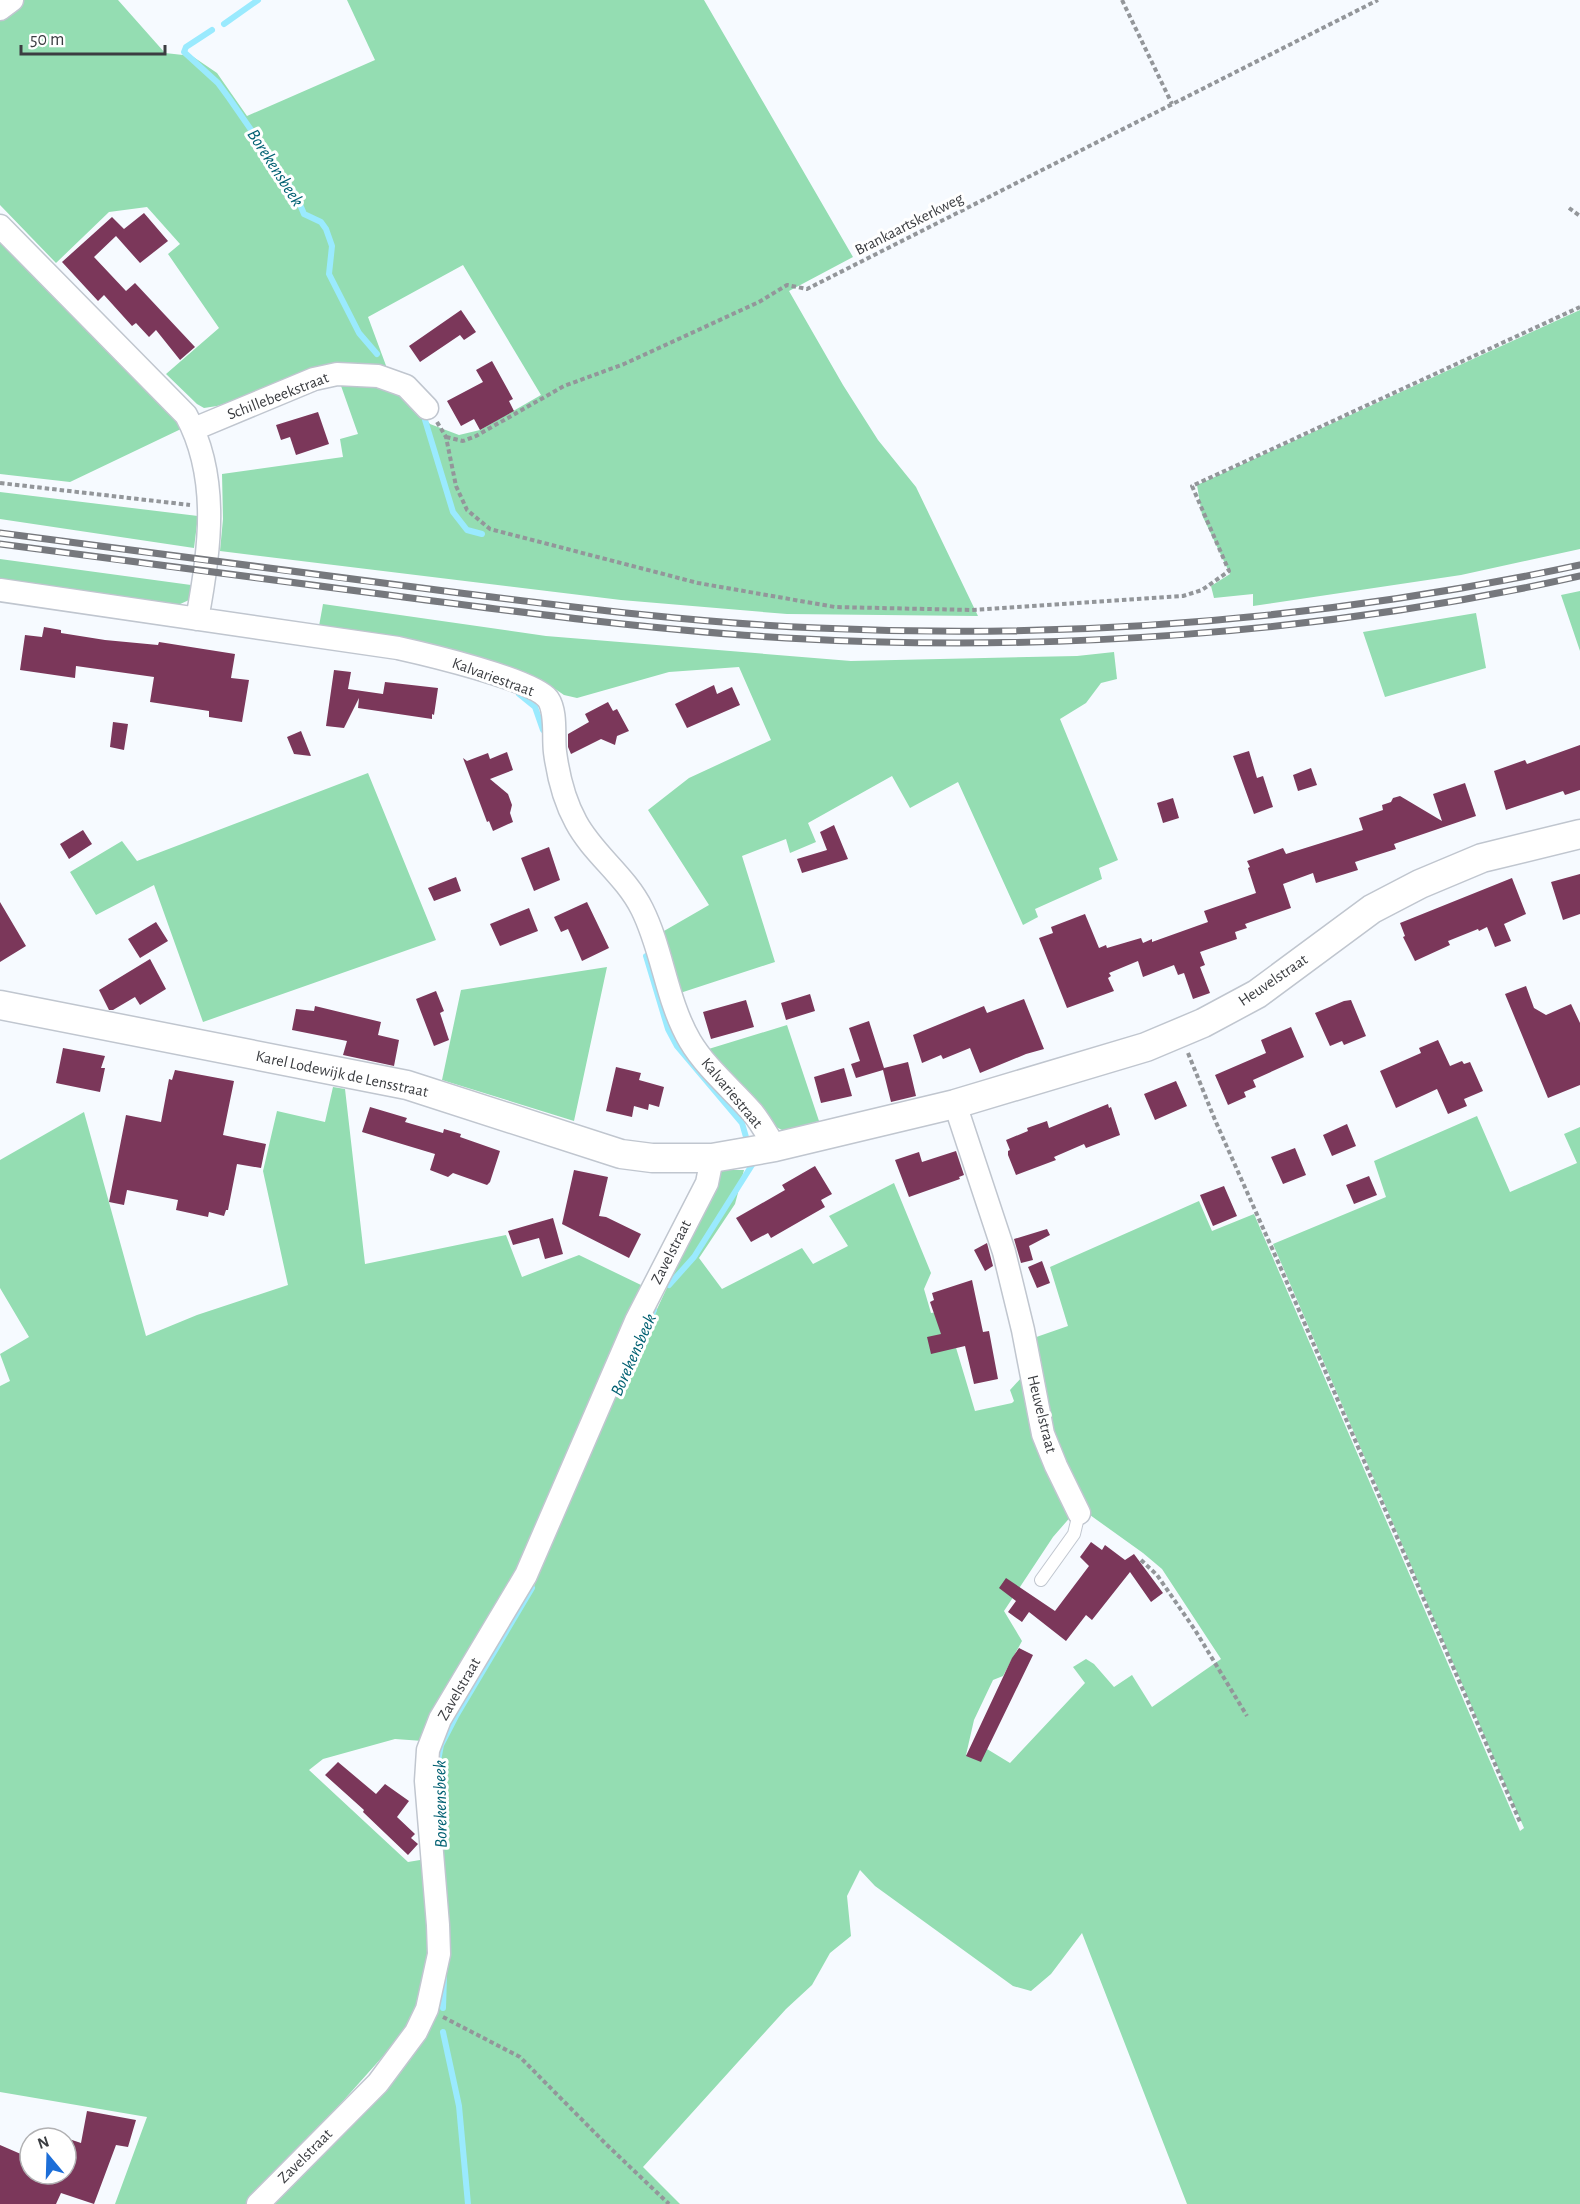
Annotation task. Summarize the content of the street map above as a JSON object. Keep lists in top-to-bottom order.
{
  "streets": {
    "street": [
      "Schillebeekstraat",
      "Kalvariestraat",
      "Heuvelstraat",
      "Karel Lodewijk de Lensstraat",
      "Zavelstraat"
    ],
    "path": ["Brankaartskerkweg"]
  },
  "crossings": [
    ["Kalvariestraat", "Heuvelstraat"],
    ["Kalvariestraat", "Karel Lodewijk de Lensstraat"],
    ["Heuvelstraat", "Karel Lodewijk de Lensstraat"],
    ["Karel Lodewijk de Lensstraat", "Zavelstraat"]
  ],
  "water": ["Borekensbeek"],
  "scale_bar": "50 m",
  "north": "top"
}
